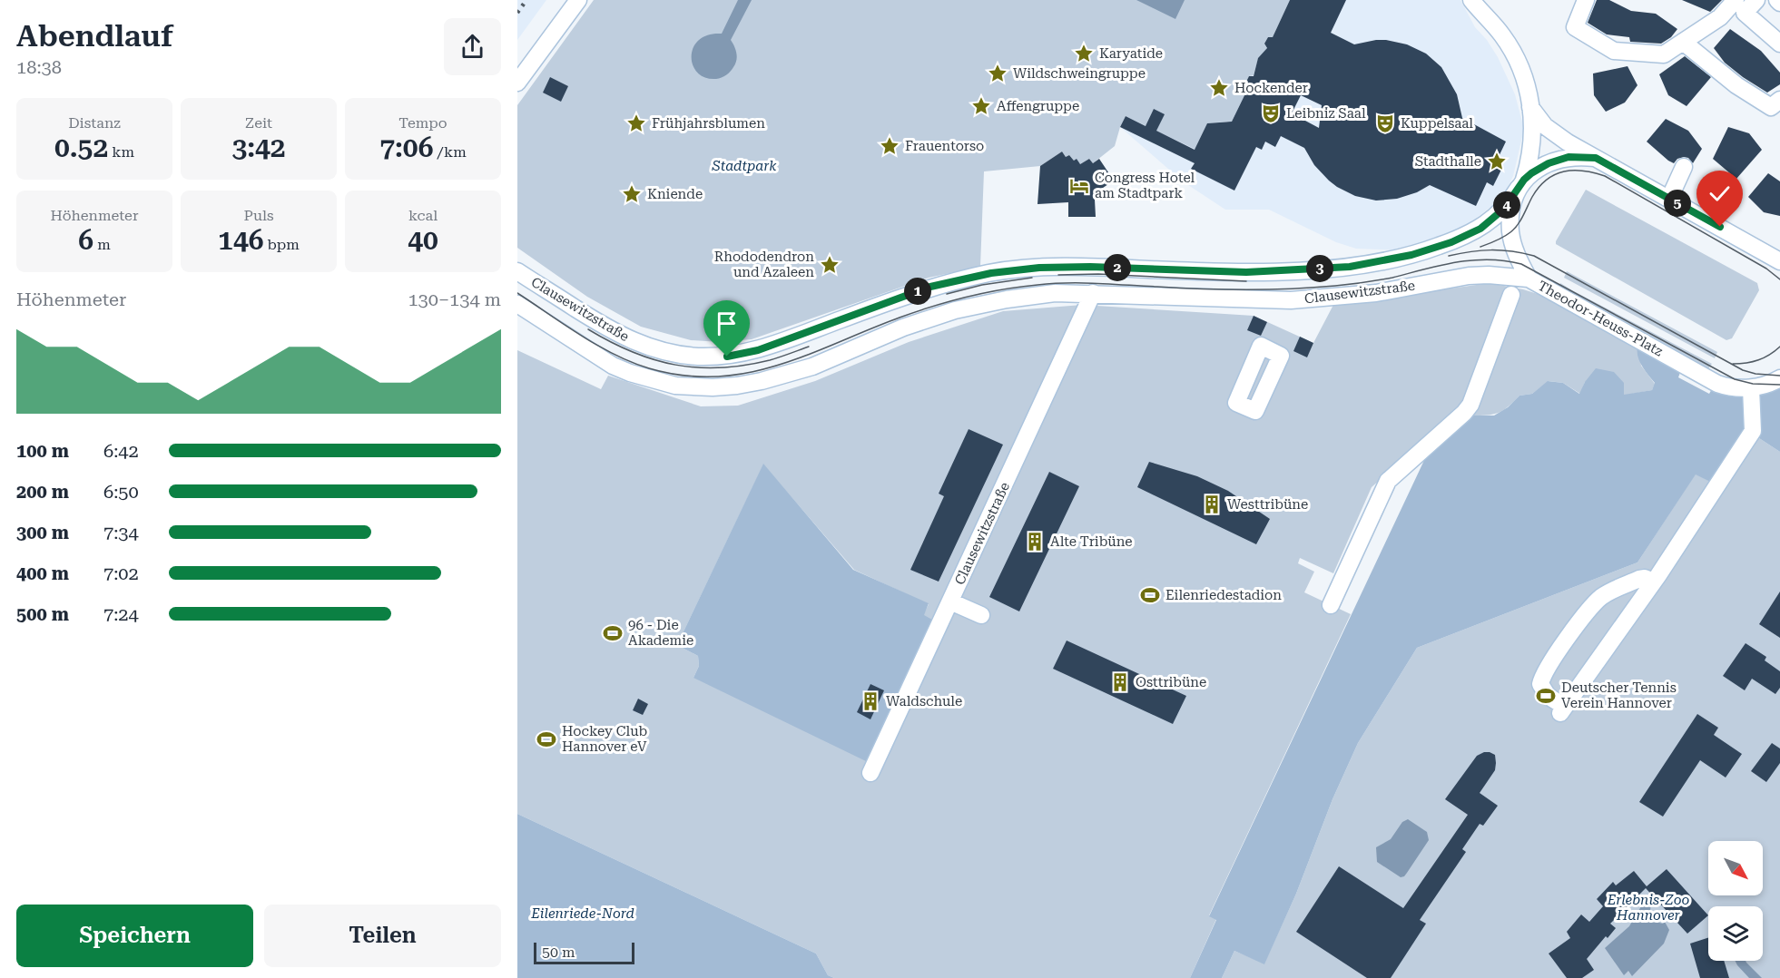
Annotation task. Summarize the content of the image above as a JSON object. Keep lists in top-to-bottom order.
{
  "streets": {
    "street": ["Clausewitzstraße", "Theodor-Heuss-Platz"]
  },
  "crossings": [
    ["Clausewitzstraße", "Theodor-Heuss-Platz"]
  ],
  "parks": ["Stadtpark", "Erlebnis-Zoo Hannover", "Eilenriede-Nord"],
  "places": {
    "place": [
      "Karyatide",
      "Wildschweingruppe",
      "Hockender",
      "Affengruppe",
      "Frühjahrsblumen",
      "Frauentorso",
      "Stadthalle",
      "Kniende",
      "Rhododendron und Azaleen"
    ],
    "theatre": ["Leibniz Saal", "Kuppelsaal"],
    "hotel": ["Congress Hotel am Stadtpark"],
    "building": [
      "Westtribüne",
      "Alte Tribüne",
      "Osttribüne",
      "Waldschule"
    ],
    "sports": [
      "Eilenriedestadion",
      "96 - Die Akademie",
      "Deutscher Tennis Verein Hannover",
      "Hockey Club Hannover eV"
    ]
  },
  "scale_bar": "50 m",
  "north": "bottom right",
  "page": {
    "heading": ["Abendlauf", "18:38"],
    "stats": [
      ["Distanz", "0.52 km"],
      ["Zeit", "3:42"],
      ["Tempo", "7:06 /km"],
      ["Höhenmeter", "6 m"],
      ["Puls", "146 bpm"],
      ["kcal", "40"]
    ],
    "pins": [
      "5",
      "4",
      "2",
      "3",
      "1"
    ],
    "chart": ["Höhenmeter", "130–134 m"],
    "list": [
      {
        "name": "100 m",
        "note": "6:42"
      },
      {
        "name": "200 m",
        "note": "6:50"
      },
      {
        "name": "300 m",
        "note": "7:34"
      },
      {
        "name": "400 m",
        "note": "7:02"
      },
      {
        "name": "500 m",
        "note": "7:24"
      }
    ],
    "buttons": ["Speichern", "Teilen"],
    "scale": "50 m"
  }
}
